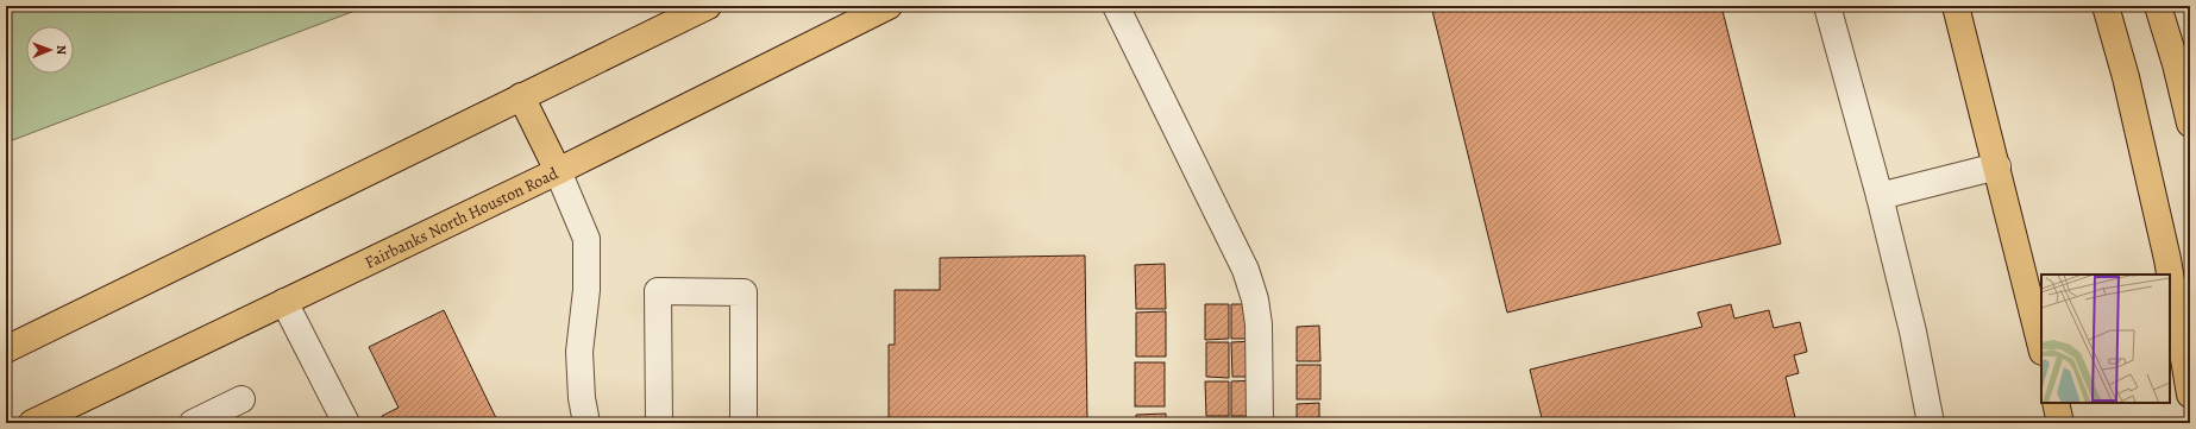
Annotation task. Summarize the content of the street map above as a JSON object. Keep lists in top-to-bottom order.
{
  "streets": {
    "main road": ["Fairbanks North Houston Road"]
  },
  "north": "right"
}
